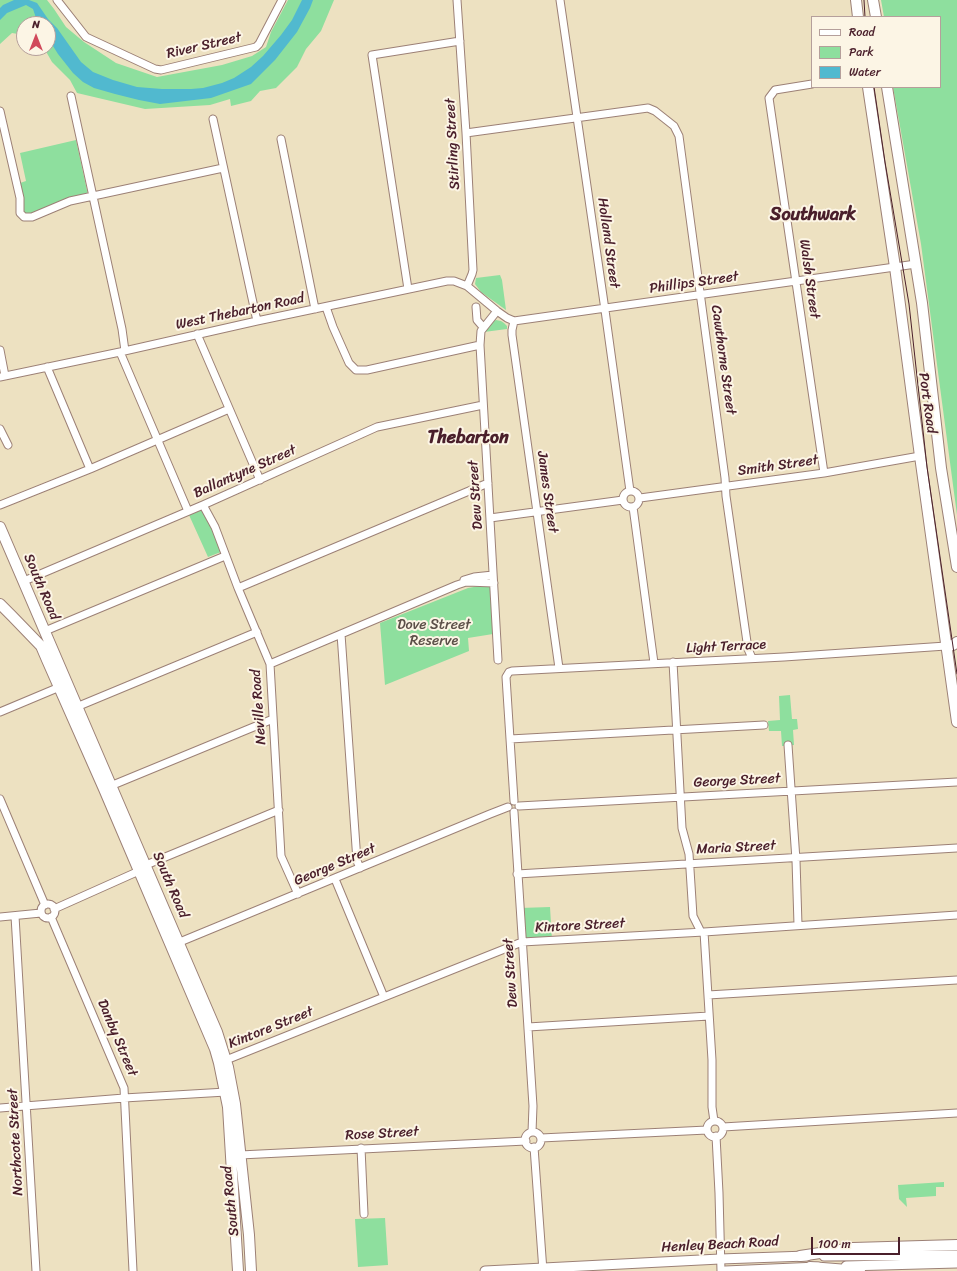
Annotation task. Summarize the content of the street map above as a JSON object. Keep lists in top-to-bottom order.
{
  "streets": {
    "highway": ["Port Road", "South Road"],
    "main road": ["Henley Beach Road"],
    "street": [
      "River Street",
      "Stirling Street",
      "Holland Street",
      "Walsh Street",
      "Phillips Street",
      "West Thebarton Road",
      "Cawthorne Street",
      "Smith Street",
      "Ballantyne Street",
      "James Street",
      "Dew Street",
      "Light Terrace",
      "Neville Road",
      "George Street",
      "Maria Street",
      "Kintore Street",
      "Danby Street",
      "Rose Street",
      "Northcote Street"
    ]
  },
  "crossings": [
    ["Stirling Street", "West Thebarton Road"],
    ["Holland Street", "Phillips Street"],
    ["Holland Street", "Cawthorne Street"],
    ["Holland Street", "Smith Street"],
    ["Walsh Street", "Phillips Street"],
    ["Walsh Street", "Smith Street"],
    ["Phillips Street", "Cawthorne Street"],
    ["Phillips Street", "Port Road"],
    ["Phillips Street", "James Street"],
    ["Cawthorne Street", "Smith Street"],
    ["Cawthorne Street", "Light Terrace"],
    ["Port Road", "Smith Street"],
    ["Port Road", "Light Terrace"],
    ["Ballantyne Street", "Dew Street"],
    ["Ballantyne Street", "South Road"],
    ["Ballantyne Street", "Neville Road"],
    ["James Street", "Light Terrace"],
    ["Dew Street", "George Street"],
    ["Dew Street", "Maria Street"],
    ["Dew Street", "Kintore Street"],
    ["Dew Street", "Rose Street"],
    ["South Road", "George Street"],
    ["South Road", "Kintore Street"],
    ["South Road", "Rose Street"],
    ["Neville Road", "George Street"]
  ],
  "districts": ["Southwark", "Thebarton"],
  "parks": ["Dove Street Reserve"],
  "legend": ["Road", "Park", "Water"],
  "scale_bar": "100 m",
  "north": "top"
}
